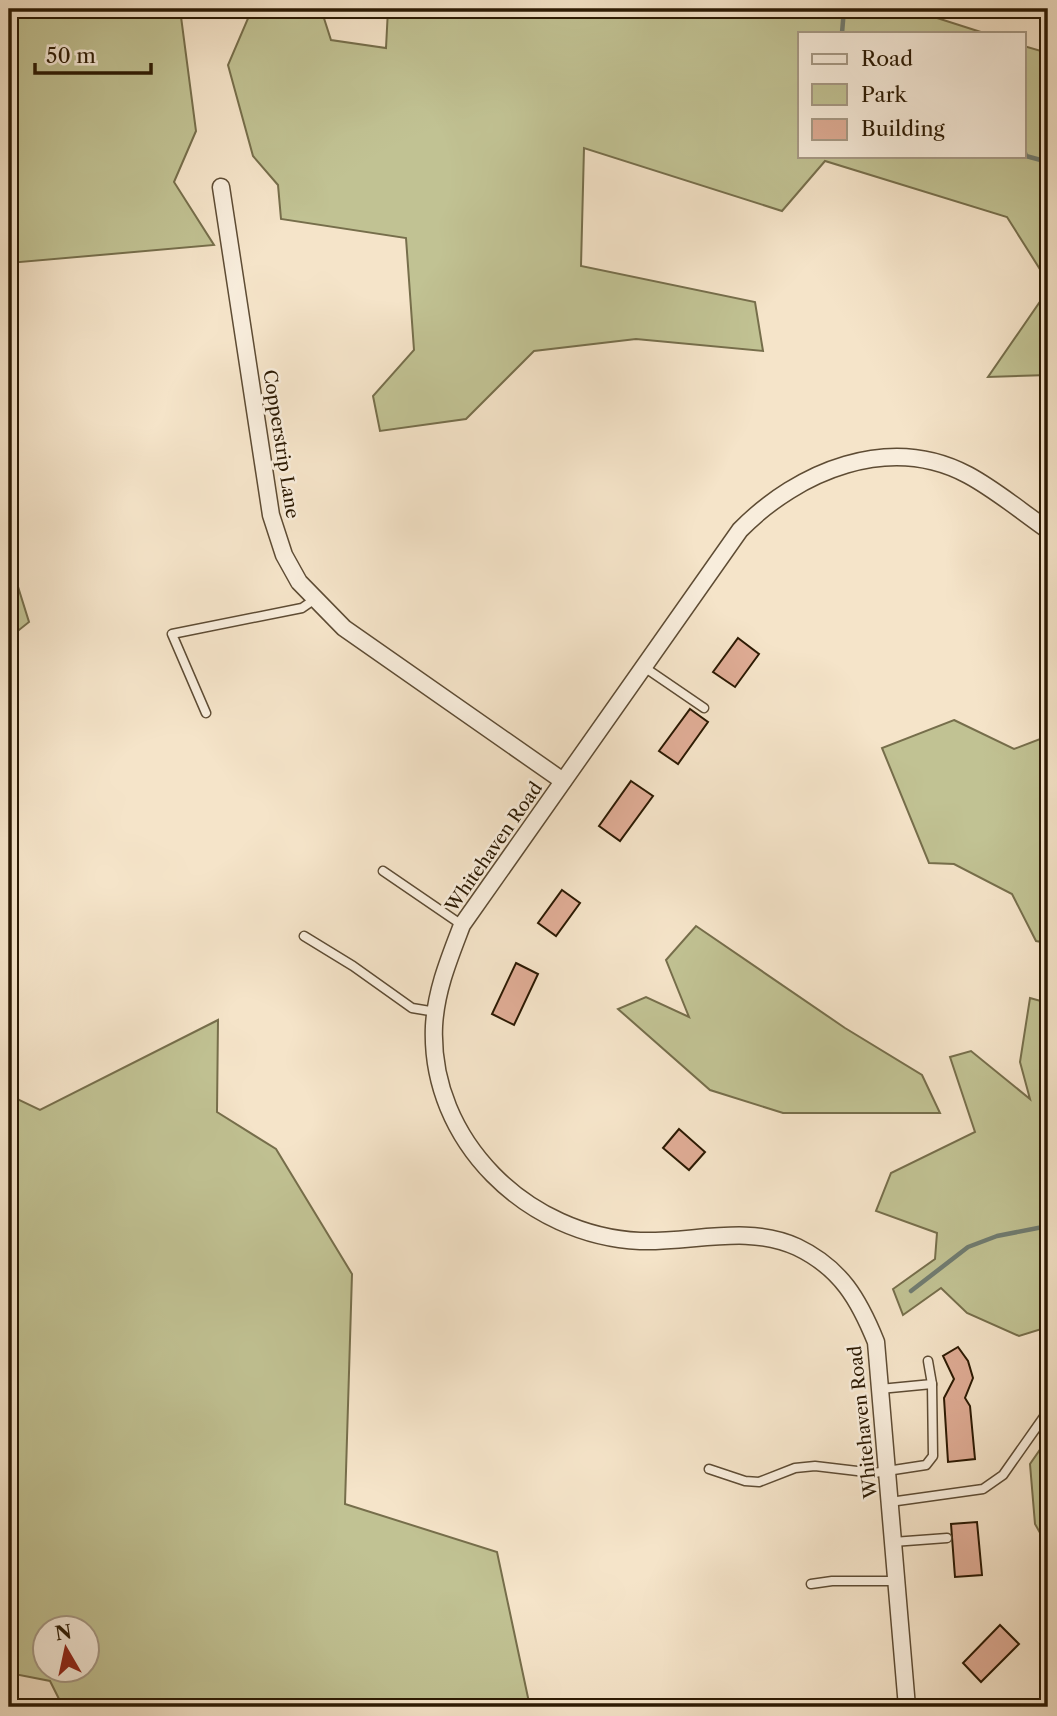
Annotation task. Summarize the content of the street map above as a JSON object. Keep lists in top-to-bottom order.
{
  "streets": {
    "street": ["Copperstrip Lane", "Whitehaven Road"]
  },
  "crossings": [
    ["Copperstrip Lane", "Whitehaven Road"]
  ],
  "legend": ["Road", "Park", "Building"],
  "scale_bar": "50 m",
  "north": "top"
}
